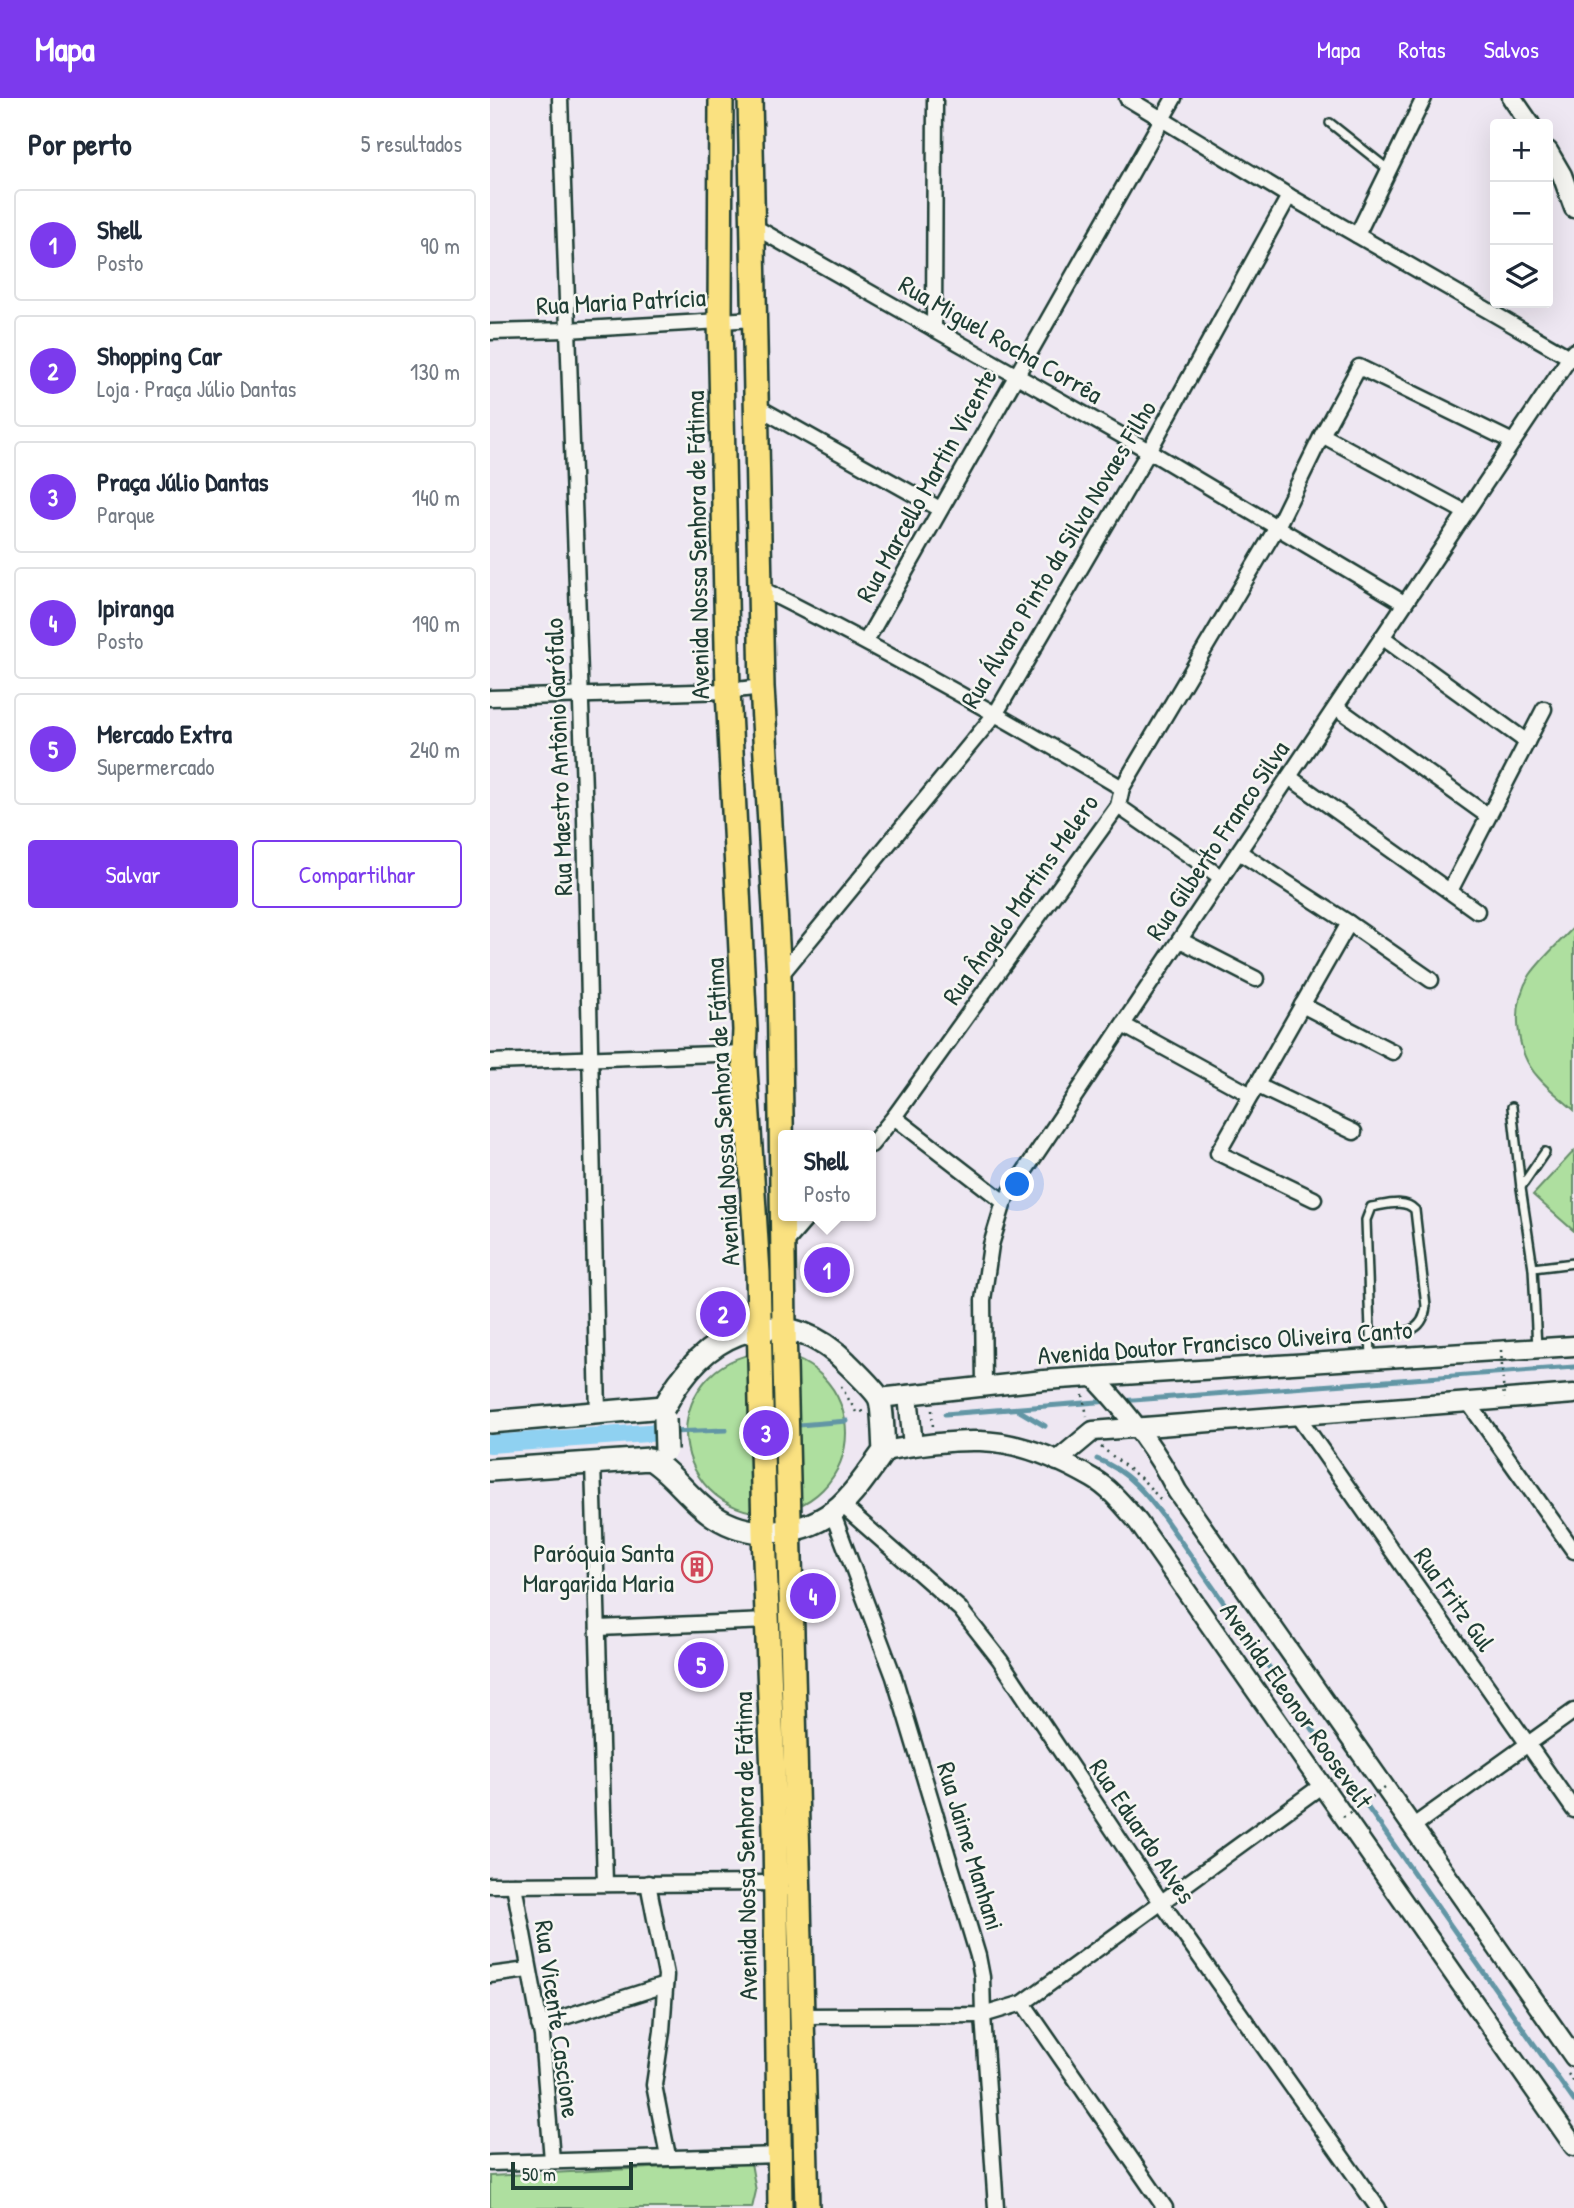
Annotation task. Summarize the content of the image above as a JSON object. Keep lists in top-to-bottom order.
{
  "streets": {
    "main road": ["Avenida Nossa Senhora de Fátima"],
    "street": [
      "Rua Maria Patrícia",
      "Rua Miguel Rocha Corrêa",
      "Rua Marcello Martin Vicente",
      "Rua Álvaro Pinto da Silva Novaes Filho",
      "Rua Maestro Antônio Garófalo",
      "Rua Gilberto Franco Silva",
      "Rua Ângelo Martins Melero",
      "Avenida Doutor Francisco Oliveira Canto",
      "Rua Fritz Gul",
      "Avenida Eleonor Roosevelt",
      "Rua Eduardo Alves",
      "Rua Jaime Manhani",
      "Rua Vicente Cascione"
    ]
  },
  "crossings": [
    ["Rua Maria Patrícia", "Avenida Nossa Senhora de Fátima"],
    ["Rua Maria Patrícia", "Rua Maestro Antônio Garófalo"],
    ["Rua Miguel Rocha Corrêa", "Rua Marcello Martin Vicente"],
    ["Rua Miguel Rocha Corrêa", "Avenida Nossa Senhora de Fátima"],
    ["Rua Miguel Rocha Corrêa", "Rua Álvaro Pinto da Silva Novaes Filho"],
    ["Rua Miguel Rocha Corrêa", "Rua Gilberto Franco Silva"],
    ["Rua Miguel Rocha Corrêa", "Rua Ângelo Martins Melero"],
    ["Avenida Nossa Senhora de Fátima", "Rua Álvaro Pinto da Silva Novaes Filho"],
    ["Rua Gilberto Franco Silva", "Rua Ângelo Martins Melero"],
    ["Rua Gilberto Franco Silva", "Avenida Doutor Francisco Oliveira Canto"],
    ["Avenida Doutor Francisco Oliveira Canto", "Avenida Eleonor Roosevelt"],
    ["Rua Eduardo Alves", "Rua Jaime Manhani"]
  ],
  "places": {
    "building": ["Paróquia Santa Margarida Maria"]
  },
  "scale_bar": "50 m",
  "page": {
    "header": "Mapa",
    "nav": ["Mapa", "Rotas", "Salvos"],
    "heading": ["Por perto", "5 resultados"],
    "map_buttons": ["+", "−"],
    "list": [
      {
        "mark": "1",
        "name": "Shell",
        "note": "Posto",
        "value": "90 m"
      },
      {
        "mark": "2",
        "name": "Shopping Car",
        "note": "Loja · Praça Júlio Dantas",
        "value": "130 m"
      },
      {
        "mark": "3",
        "name": "Praça Júlio Dantas",
        "note": "Parque",
        "value": "140 m"
      },
      {
        "mark": "4",
        "name": "Ipiranga",
        "note": "Posto",
        "value": "190 m"
      },
      {
        "mark": "5",
        "name": "Mercado Extra",
        "note": "Supermercado",
        "value": "240 m"
      }
    ],
    "buttons": ["Salvar", "Compartilhar"],
    "popup": ["Shell", "Posto"],
    "pins": [
      "1",
      "2",
      "3",
      "4",
      "5"
    ],
    "scale": "50 m"
  }
}
